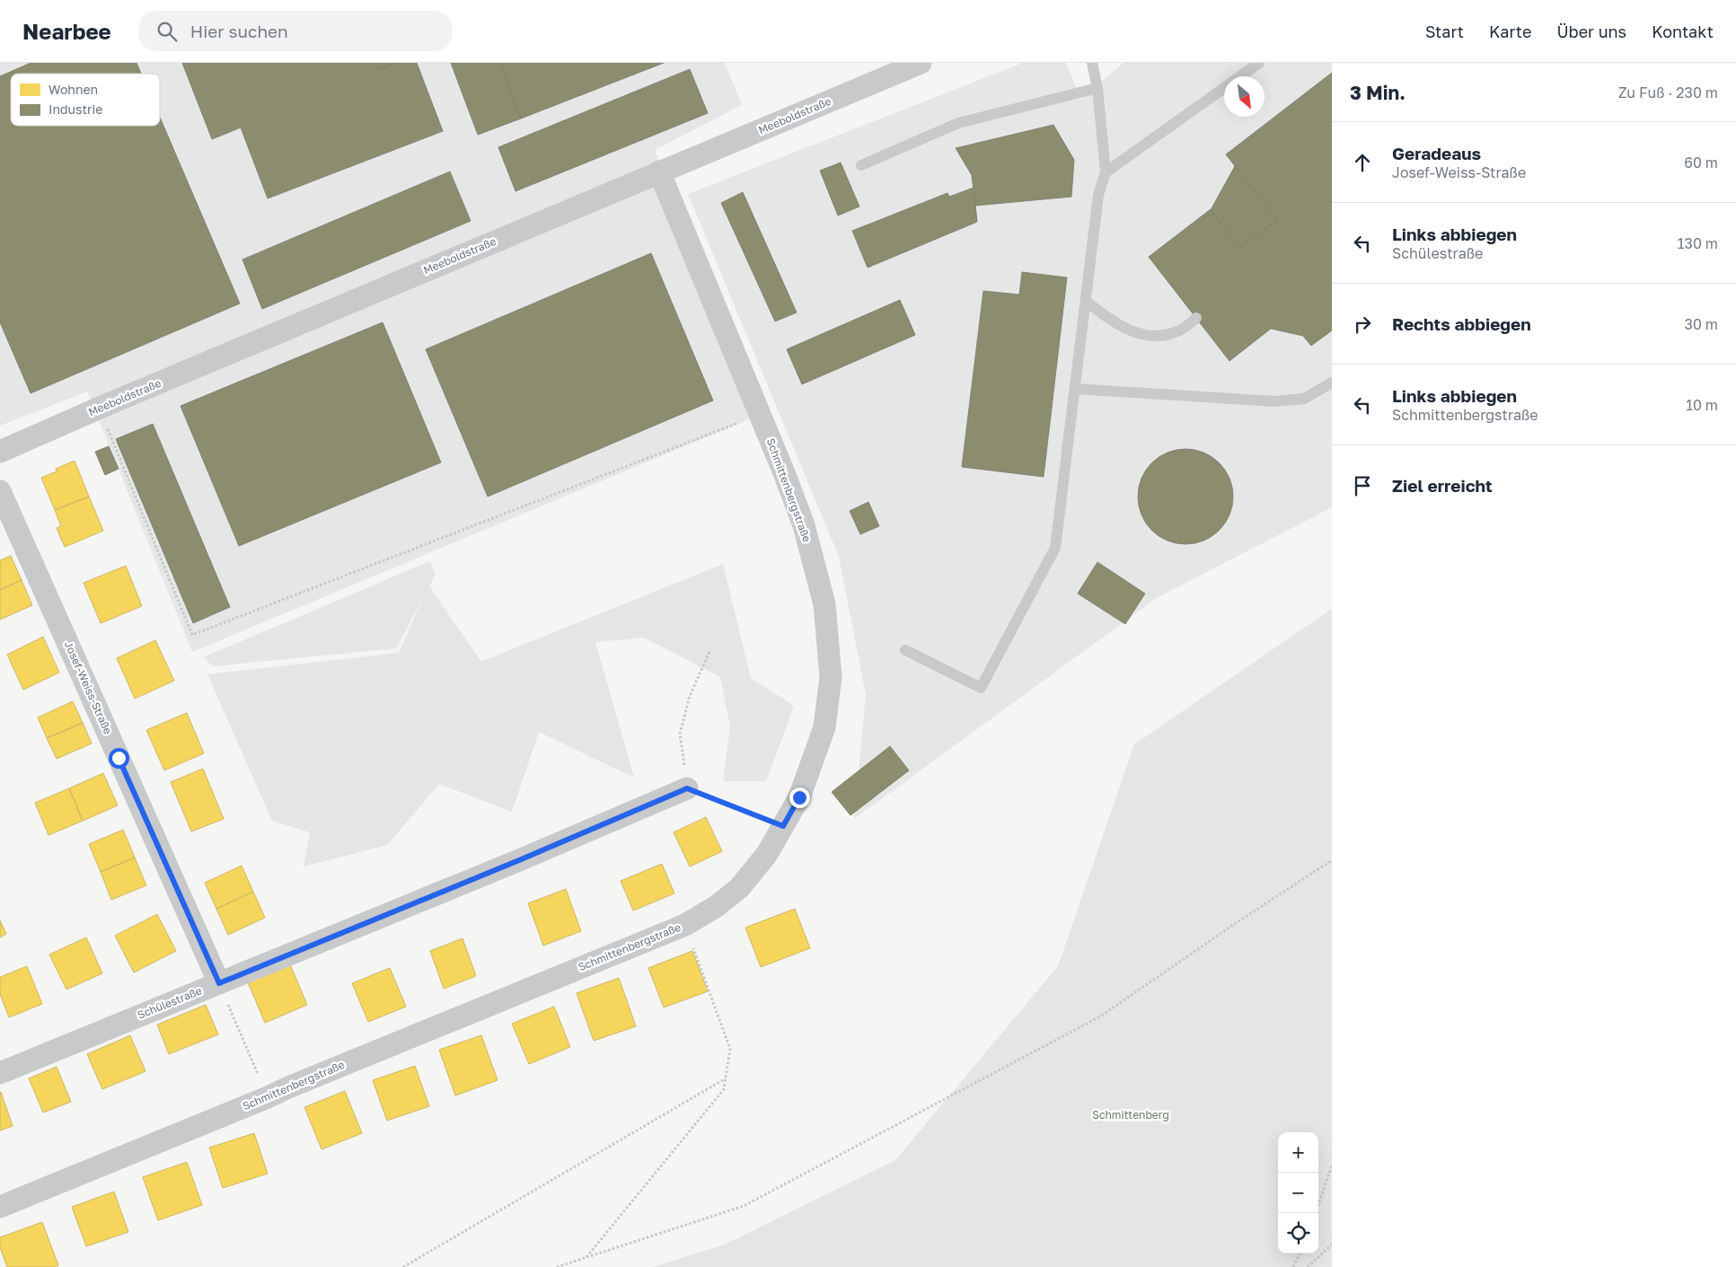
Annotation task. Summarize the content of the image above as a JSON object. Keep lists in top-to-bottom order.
{
  "streets": {
    "street": [
      "Meeboldstraße",
      "Schmittenbergstraße",
      "Josef-Weiss-Straße",
      "Schülestraße"
    ]
  },
  "crossings": [
    ["Meeboldstraße", "Schmittenbergstraße"],
    ["Josef-Weiss-Straße", "Schülestraße"]
  ],
  "parks": ["Schmittenberg"],
  "legend": ["Wohnen", "Industrie"],
  "north": "bottom right",
  "page": {
    "header": "Nearbee",
    "search": "Hier suchen",
    "nav": [
      "Start",
      "Karte",
      "Über uns",
      "Kontakt"
    ],
    "heading": ["3 Min.", "Zu Fuß · 230 m"],
    "list": [
      ["Geradeaus", "Josef-Weiss-Straße", "60 m"],
      ["Links abbiegen", "Schülestraße", "130 m"],
      ["Rechts abbiegen", "30 m"],
      ["Links abbiegen", "Schmittenbergstraße", "10 m"],
      "Ziel erreicht"
    ],
    "map_buttons": ["+", "−"]
  }
}
